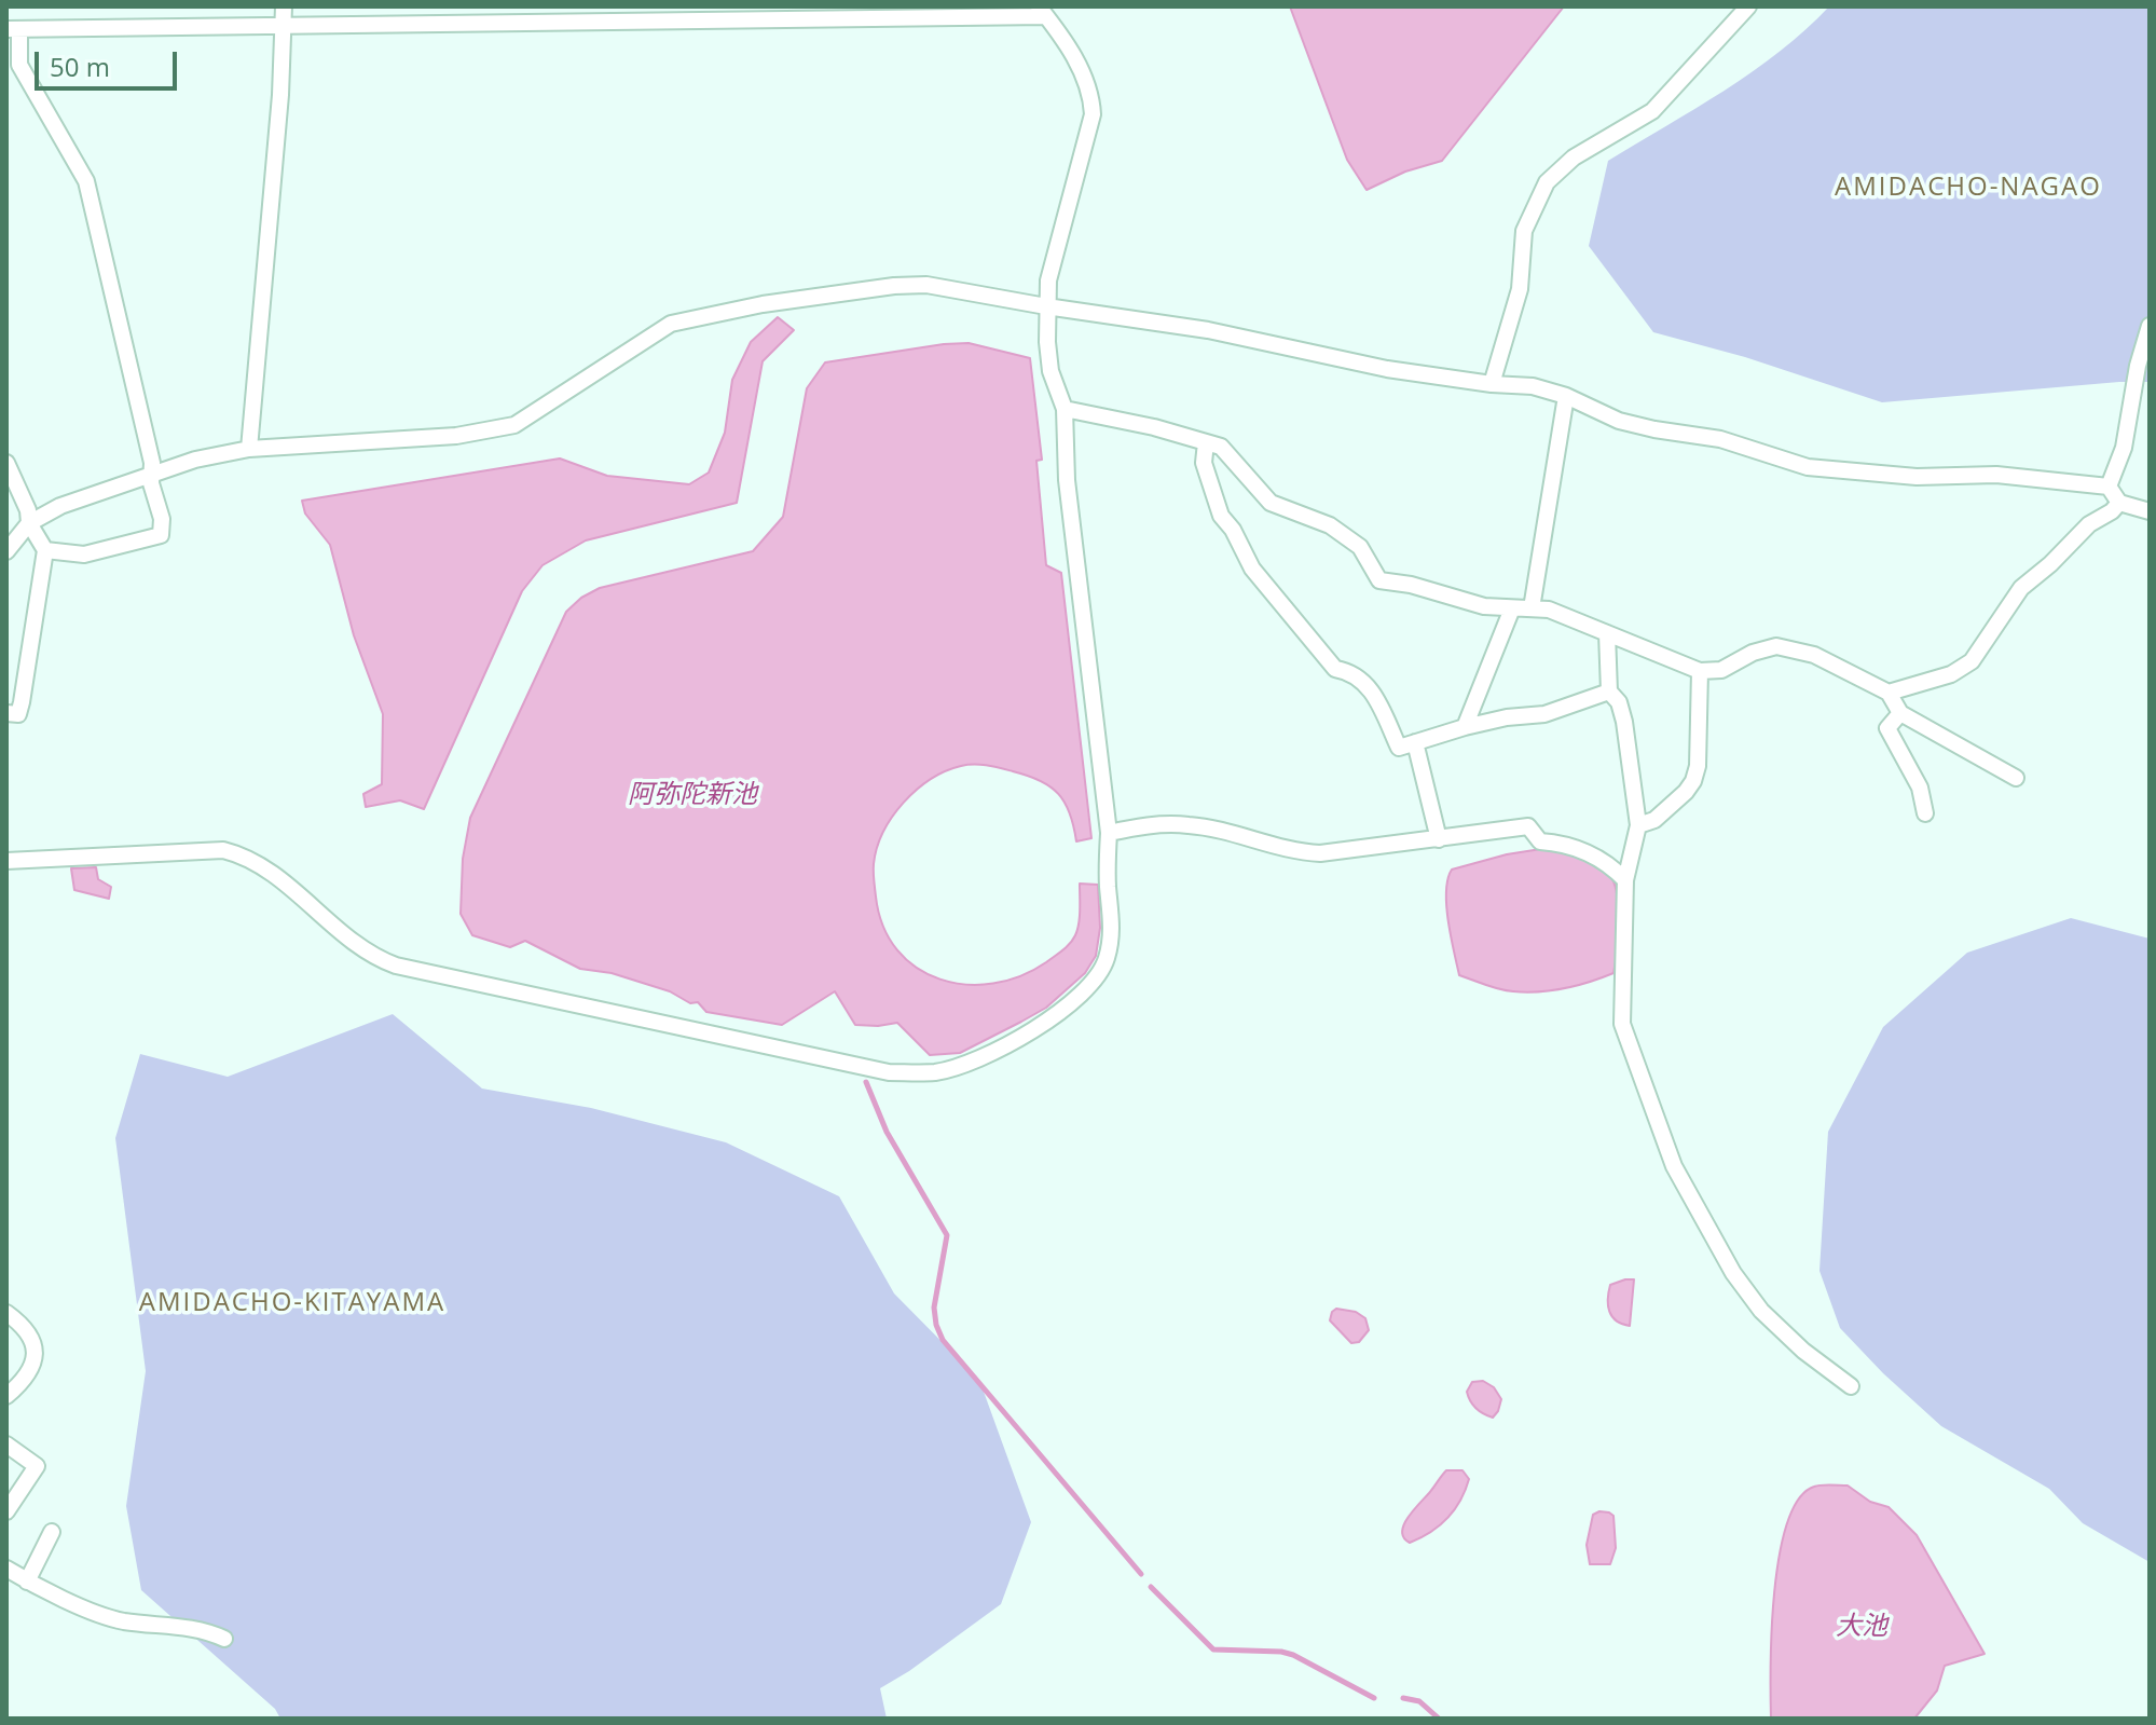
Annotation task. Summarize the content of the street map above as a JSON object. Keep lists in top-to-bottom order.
{
  "districts": ["AMIDACHO-NAGAO", "AMIDACHO-KITAYAMA"],
  "water": ["阿弥陀新池", "大池"],
  "scale_bar": "50 m"
}
